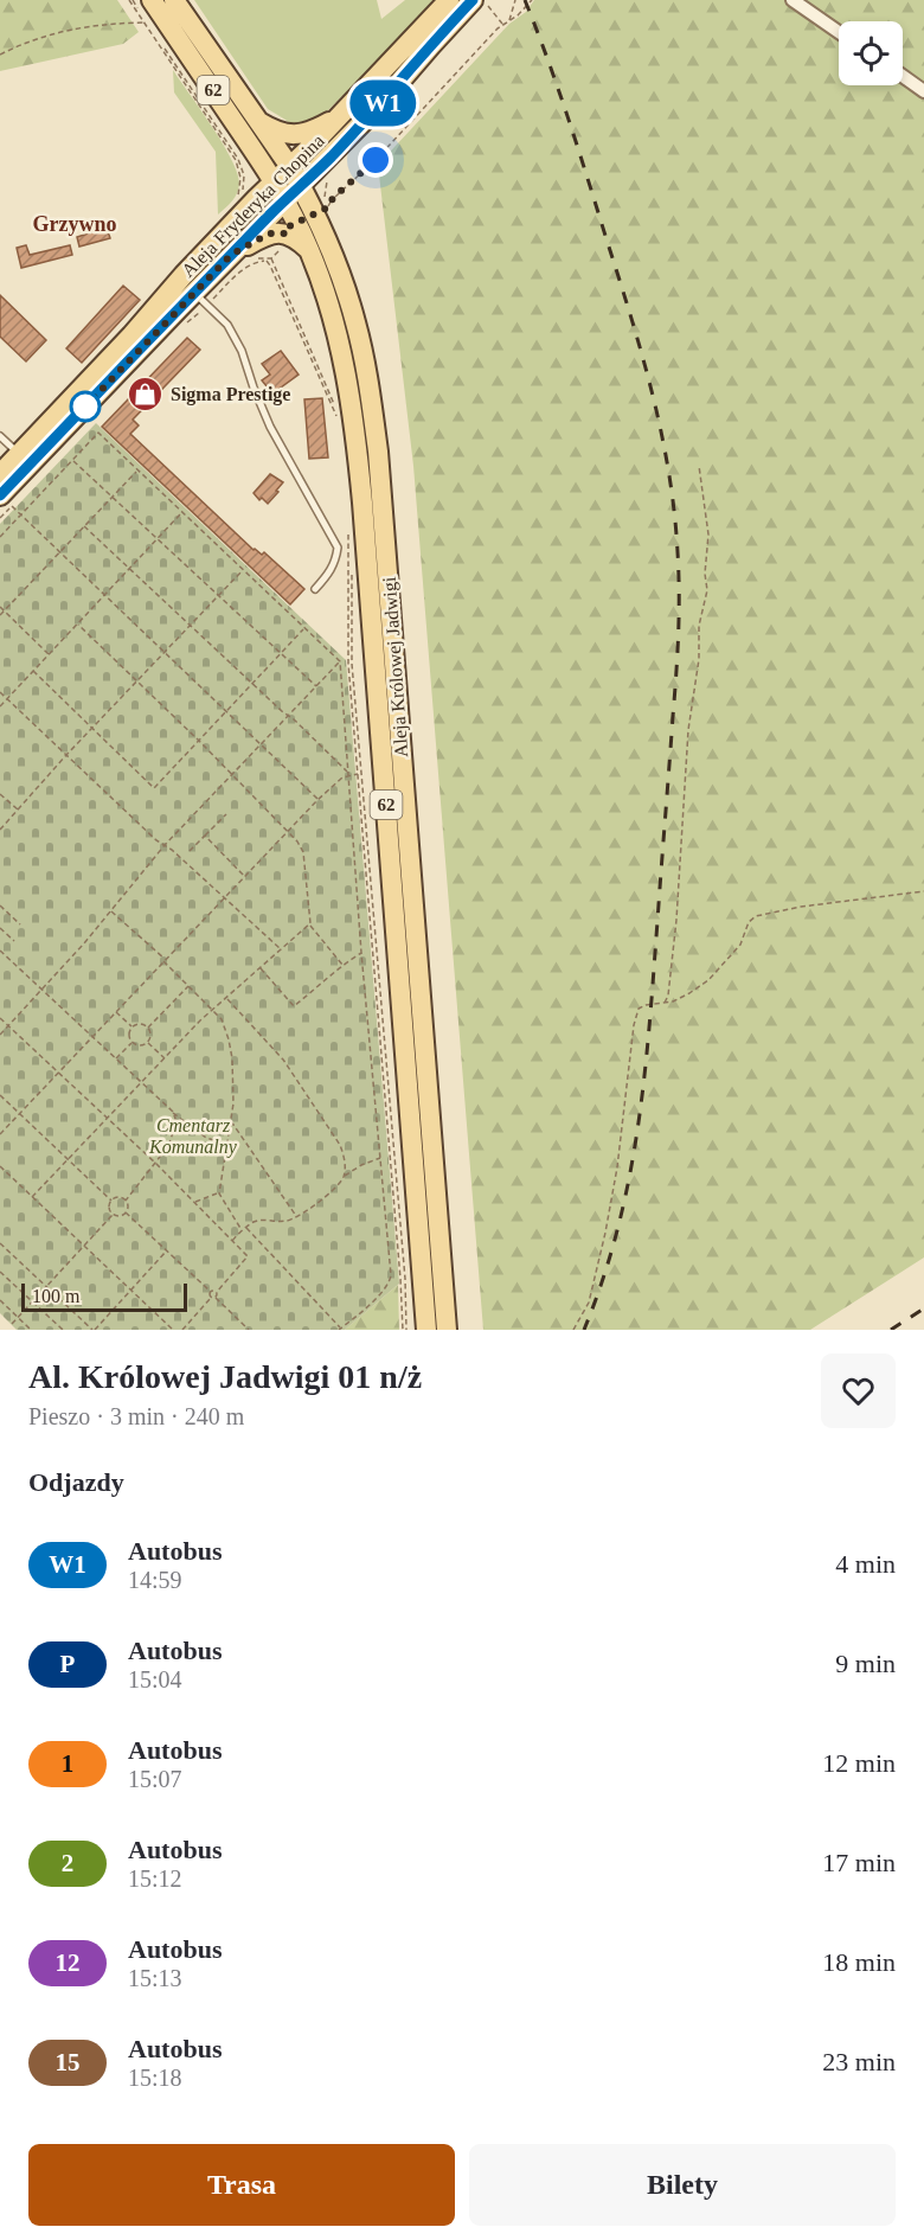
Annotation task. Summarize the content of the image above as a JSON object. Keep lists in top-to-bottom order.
{
  "streets": {
    "main road": ["62", "Aleja Fryderyka Chopina", "Aleja Królowej Jadwigi"]
  },
  "crossings": [
    ["62", "Aleja Fryderyka Chopina"],
    ["62", "Aleja Królowej Jadwigi"],
    ["Aleja Fryderyka Chopina", "Aleja Królowej Jadwigi"]
  ],
  "districts": ["Grzywno"],
  "parks": ["Cmentarz Komunalny"],
  "places": {
    "shop": ["Sigma Prestige"]
  },
  "lines": ["bus line W1"],
  "scale_bar": "100 m",
  "page": {
    "on_map": "W1",
    "scale": "100 m",
    "heading": [
      ["Al. Królowej Jadwigi 01 n/ż", "Pieszo · 3 min · 240 m"],
      "Odjazdy"
    ],
    "list": [
      {
        "mark": "W1",
        "name": "Autobus",
        "note": "14:59",
        "value": "4 min"
      },
      {
        "mark": "P",
        "name": "Autobus",
        "note": "15:04",
        "value": "9 min"
      },
      {
        "mark": "1",
        "name": "Autobus",
        "note": "15:07",
        "value": "12 min"
      },
      {
        "mark": "2",
        "name": "Autobus",
        "note": "15:12",
        "value": "17 min"
      },
      {
        "mark": "12",
        "name": "Autobus",
        "note": "15:13",
        "value": "18 min"
      },
      {
        "mark": "15",
        "name": "Autobus",
        "note": "15:18",
        "value": "23 min"
      }
    ],
    "buttons": ["Trasa", "Bilety"]
  }
}
